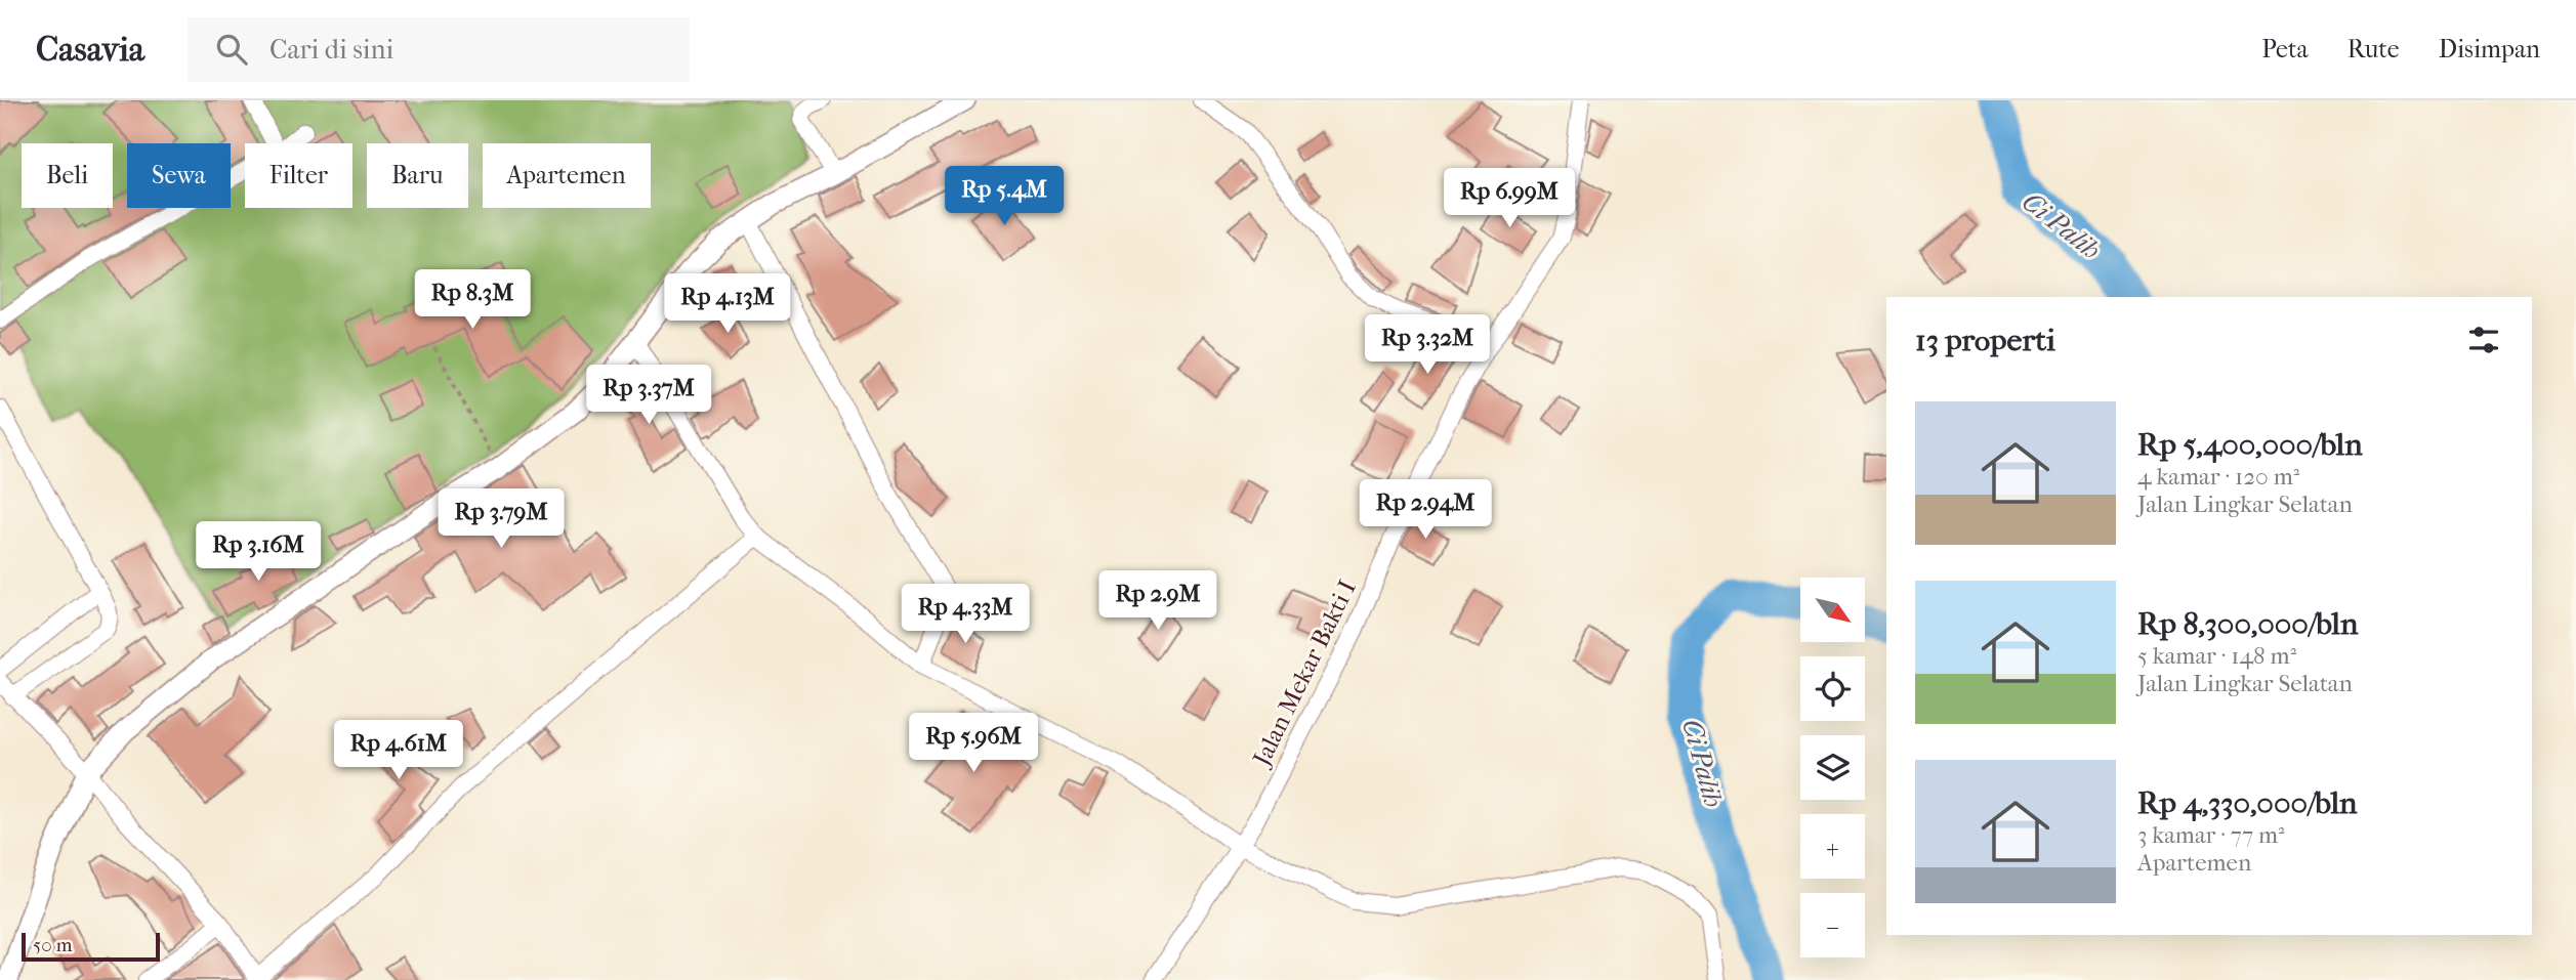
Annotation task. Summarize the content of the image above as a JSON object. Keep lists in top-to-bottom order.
{
  "streets": {
    "street": ["Jalan Mekar Bakti I"]
  },
  "water": ["Ci Palih"],
  "scale_bar": "50 m",
  "north": "bottom right",
  "page": {
    "header": "Casavia",
    "search": "Cari di sini",
    "nav": ["Peta", "Rute", "Disimpan"],
    "chip": [
      "Beli",
      "Sewa",
      "Filter",
      "Baru",
      "Apartemen"
    ],
    "price": [
      "Rp 5.4M",
      "Rp 6.99M",
      "Rp 8.3M",
      "Rp 4.13M",
      "Rp 3.32M",
      "Rp 3.37M",
      "Rp 2.94M",
      "Rp 3.79M",
      "Rp 3.16M",
      "Rp 2.9M",
      "Rp 4.33M",
      "Rp 5.96M",
      "Rp 4.61M"
    ],
    "heading": "13 properti",
    "list": [
      {
        "name": "Rp 5,400,000/bln",
        "note": "4 kamar · 120 m² · Jalan Lingkar Selatan"
      },
      {
        "name": "Rp 8,300,000/bln",
        "note": "5 kamar · 148 m² · Jalan Lingkar Selatan"
      },
      {
        "name": "Rp 4,330,000/bln",
        "note": "3 kamar · 77 m² · Apartemen"
      }
    ],
    "map_buttons": ["+", "−"],
    "scale": "50 m"
  }
}
